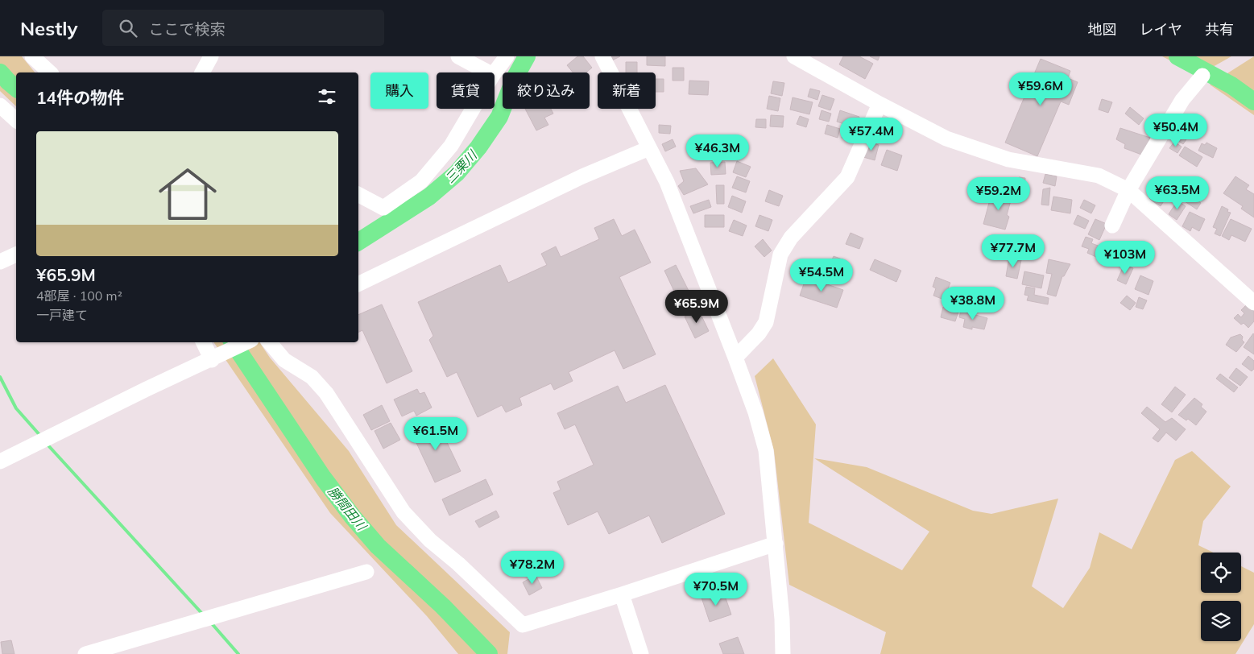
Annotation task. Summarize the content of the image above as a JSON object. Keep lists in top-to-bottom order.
{
  "water": ["三栗川", "勝間田川"],
  "page": {
    "header": "Nestly",
    "search": "ここで検索",
    "nav": ["地図", "レイヤ", "共有"],
    "price": [
      "¥59.6M",
      "¥50.4M",
      "¥57.4M",
      "¥46.3M",
      "¥63.5M",
      "¥59.2M",
      "¥77.7M",
      "¥103M",
      "¥54.5M",
      "¥38.8M",
      "¥65.9M",
      "¥61.5M",
      "¥78.2M",
      "¥70.5M"
    ],
    "chip": [
      "購入",
      "賃貸",
      "絞り込み",
      "新着"
    ],
    "heading": "14件の物件",
    "list": [
      {
        "name": "¥65.9M",
        "note": "4部屋 · 100 m² · 一戸建て"
      }
    ]
  }
}
